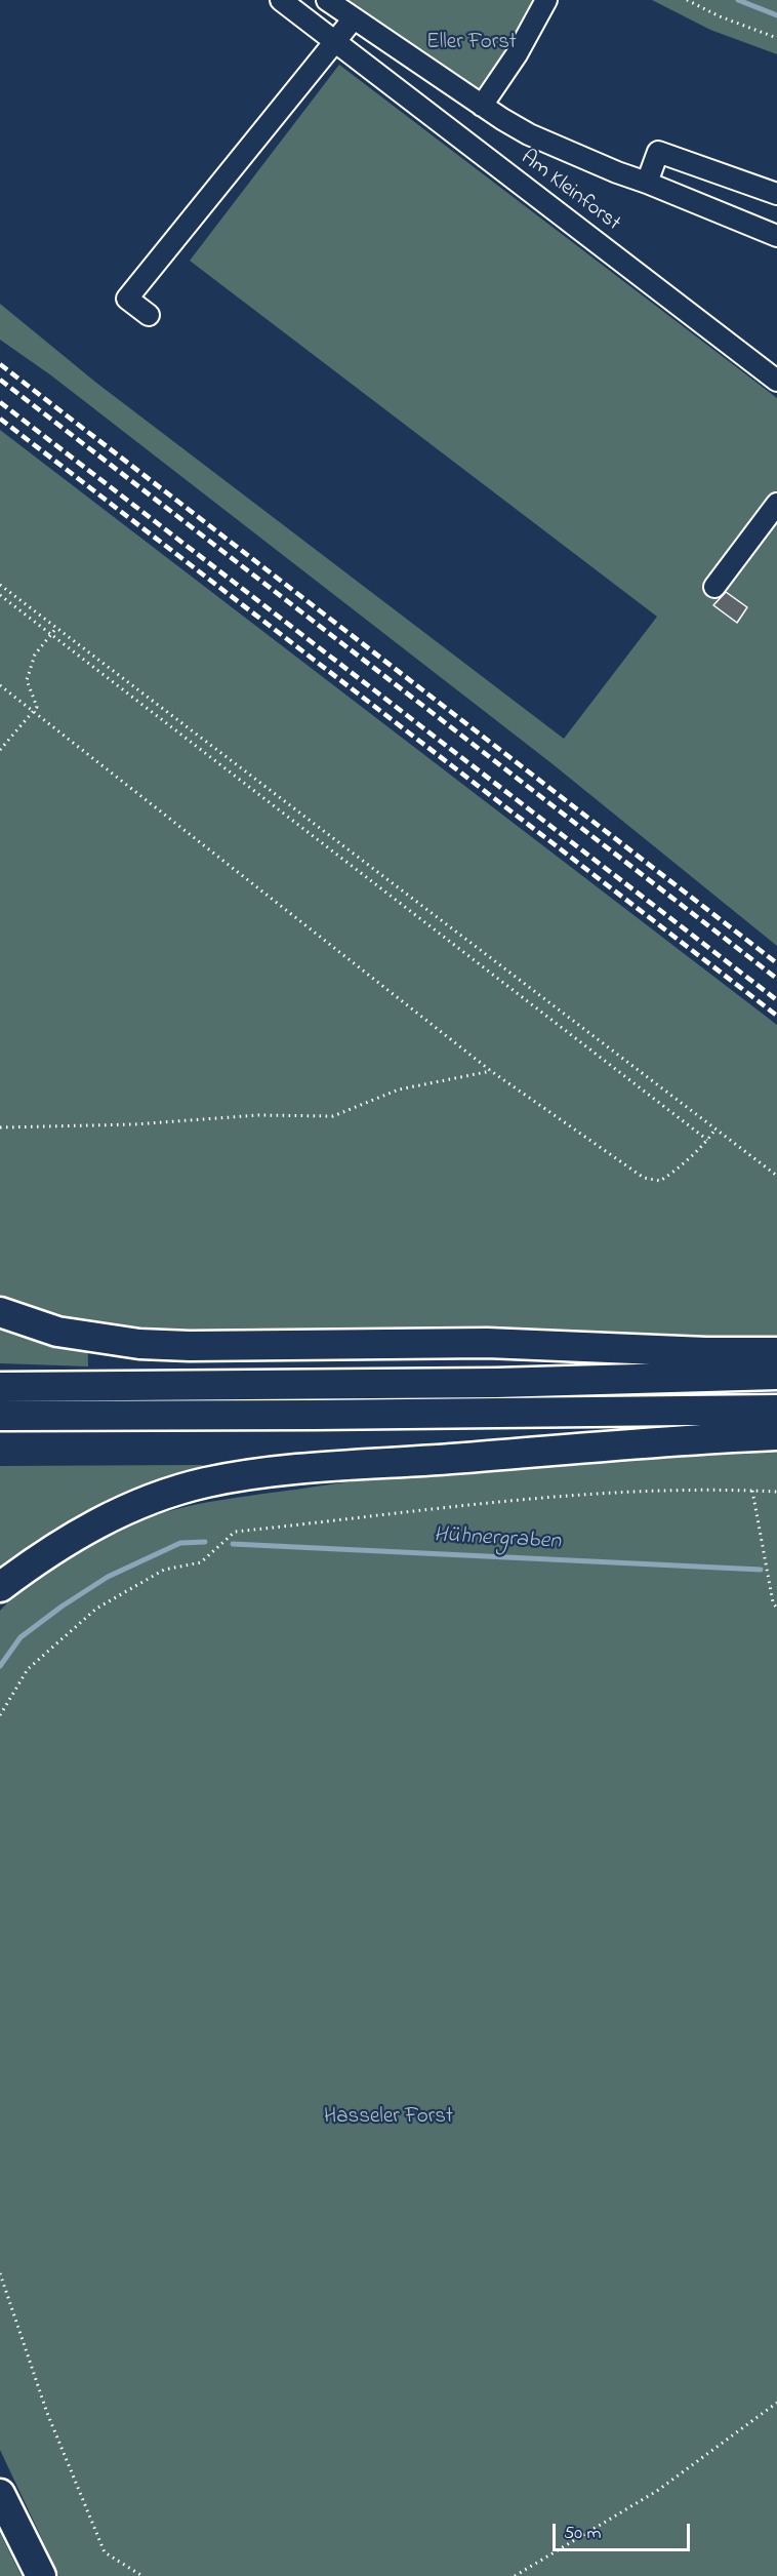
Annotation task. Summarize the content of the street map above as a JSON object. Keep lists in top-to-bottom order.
{
  "streets": {
    "street": ["Am Kleinforst"]
  },
  "water": ["Hühnergraben"],
  "parks": ["Eller Forst", "Hasseler Forst"],
  "scale_bar": "50 m"
}
